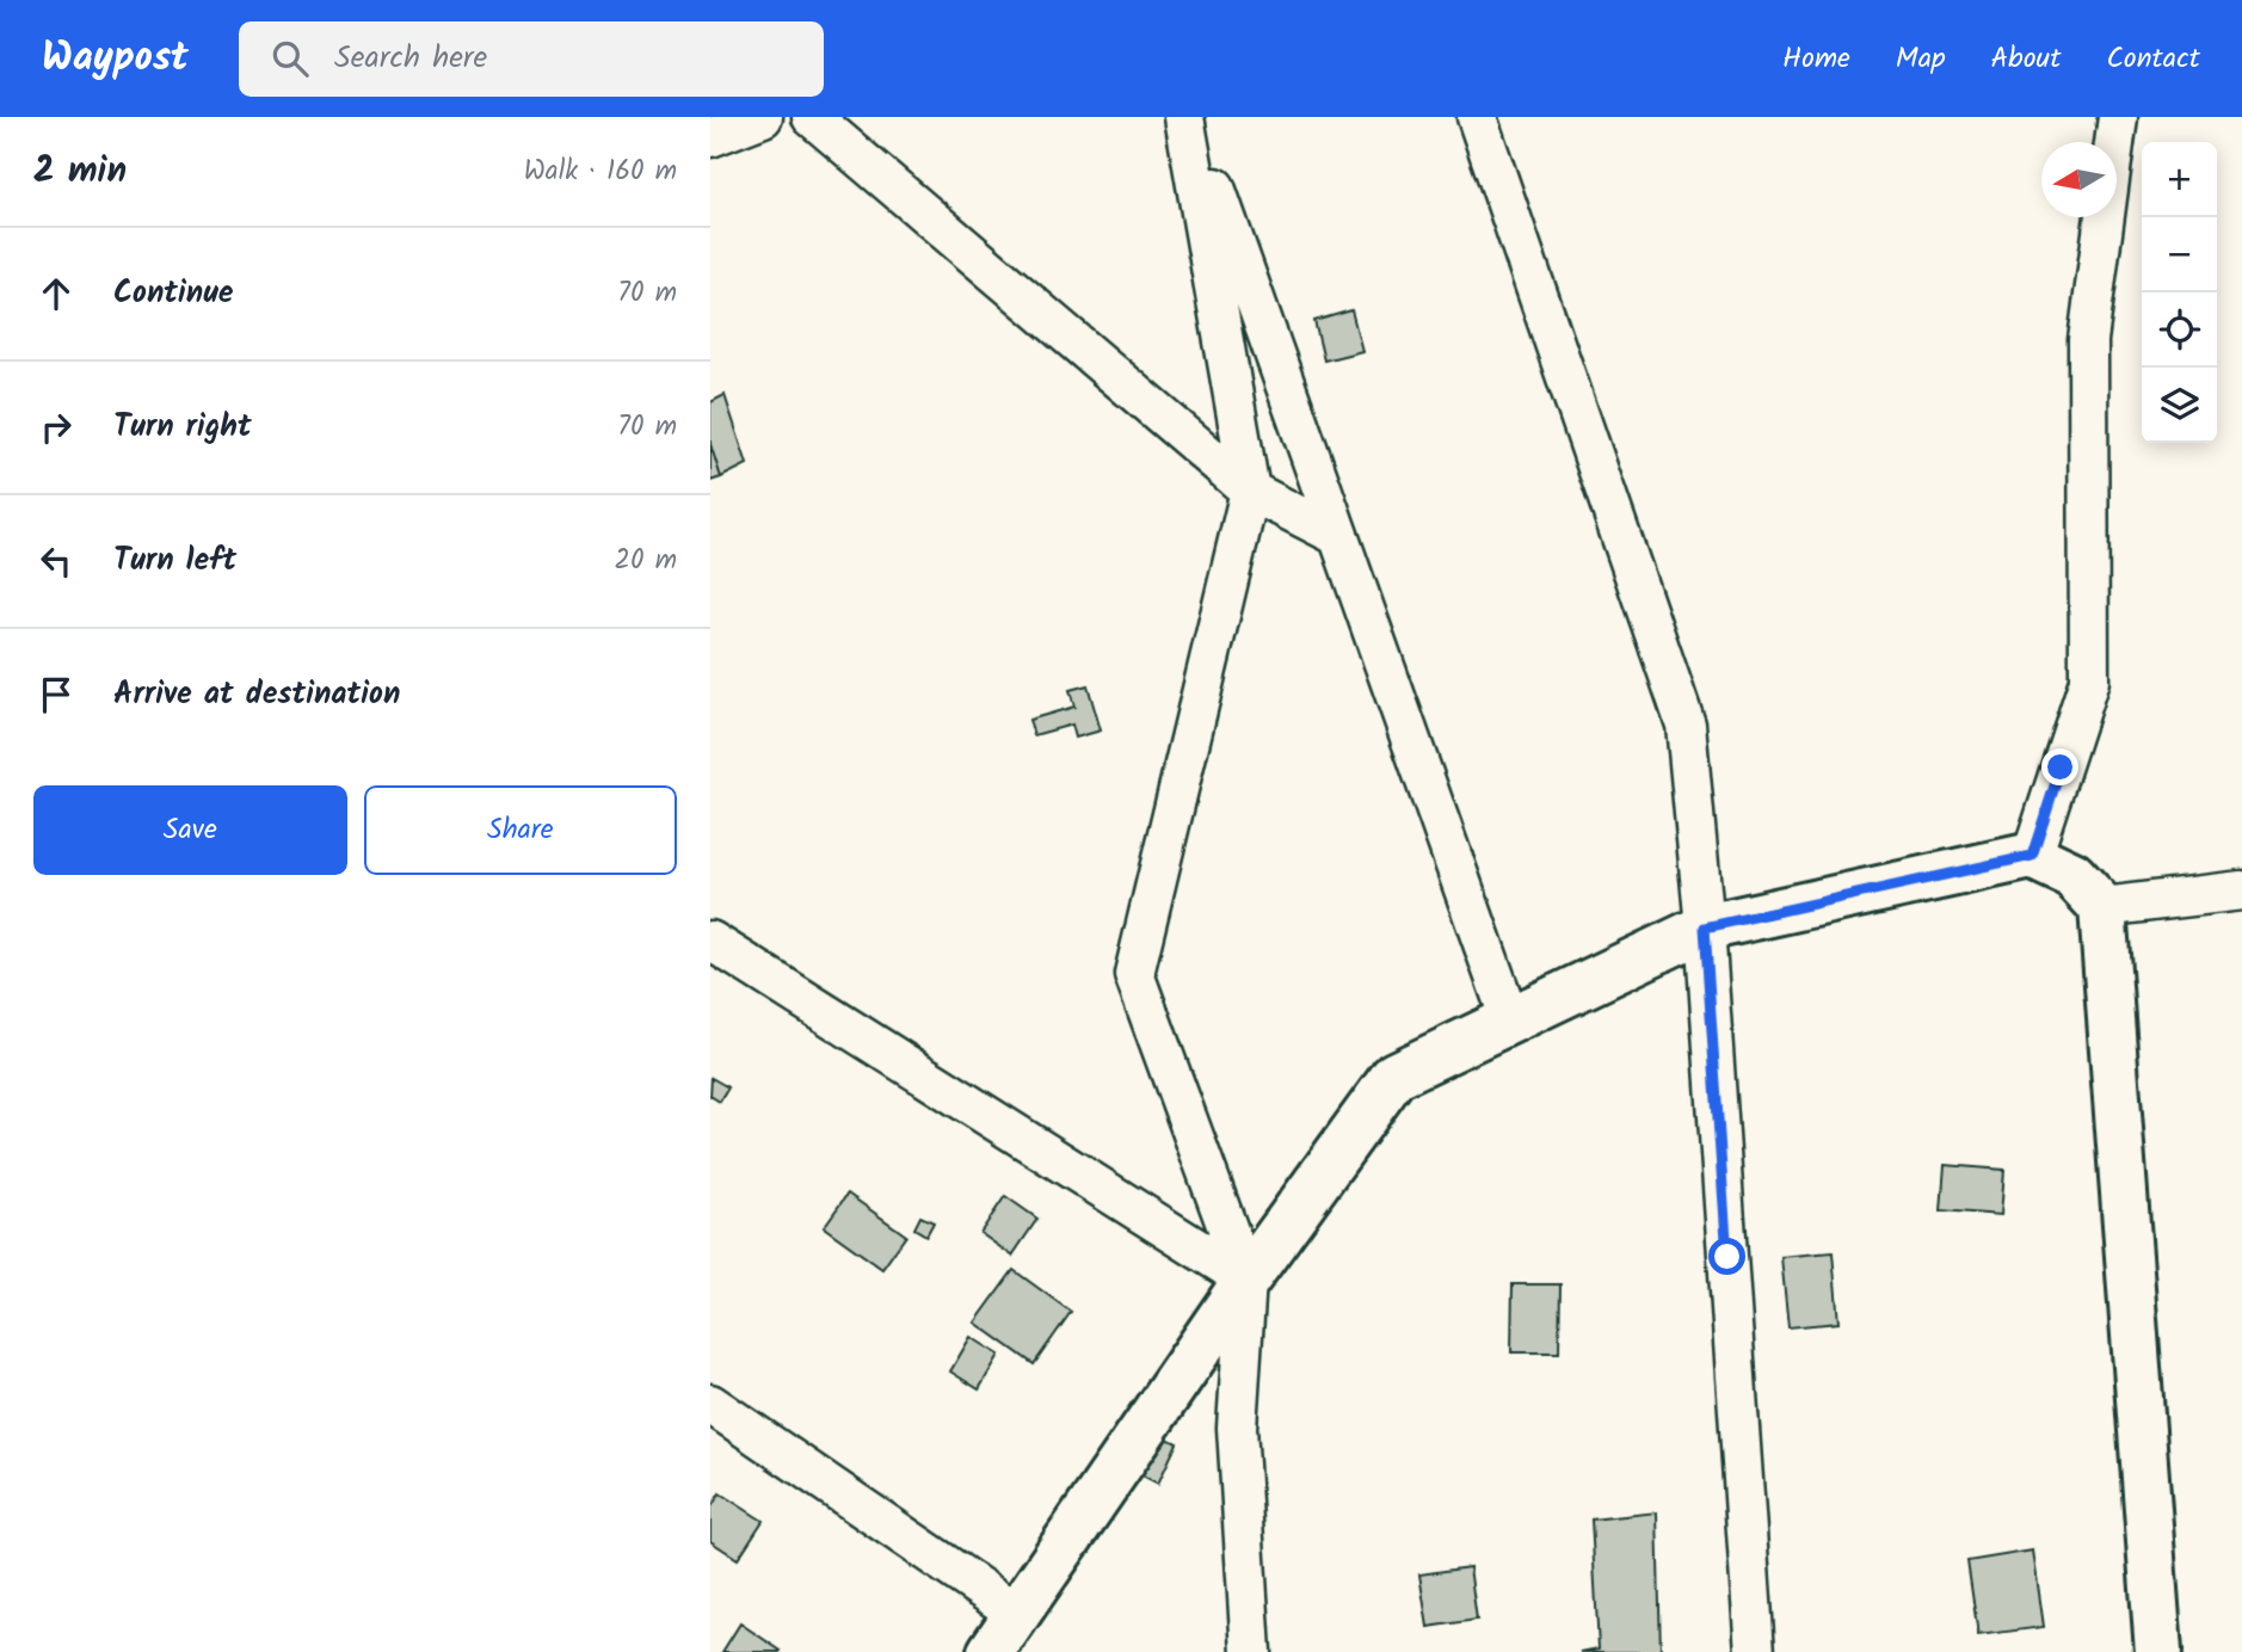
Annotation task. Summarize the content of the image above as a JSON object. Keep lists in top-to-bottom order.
{
  "north": "left",
  "page": {
    "header": "Waypost",
    "search": "Search here",
    "nav": [
      "Home",
      "Map",
      "About",
      "Contact"
    ],
    "heading": ["2 min", "Walk · 160 m"],
    "map_buttons": ["+", "−"],
    "list": [
      ["Continue", "70 m"],
      ["Turn right", "70 m"],
      ["Turn left", "20 m"],
      "Arrive at destination"
    ],
    "buttons": ["Save", "Share"]
  }
}
